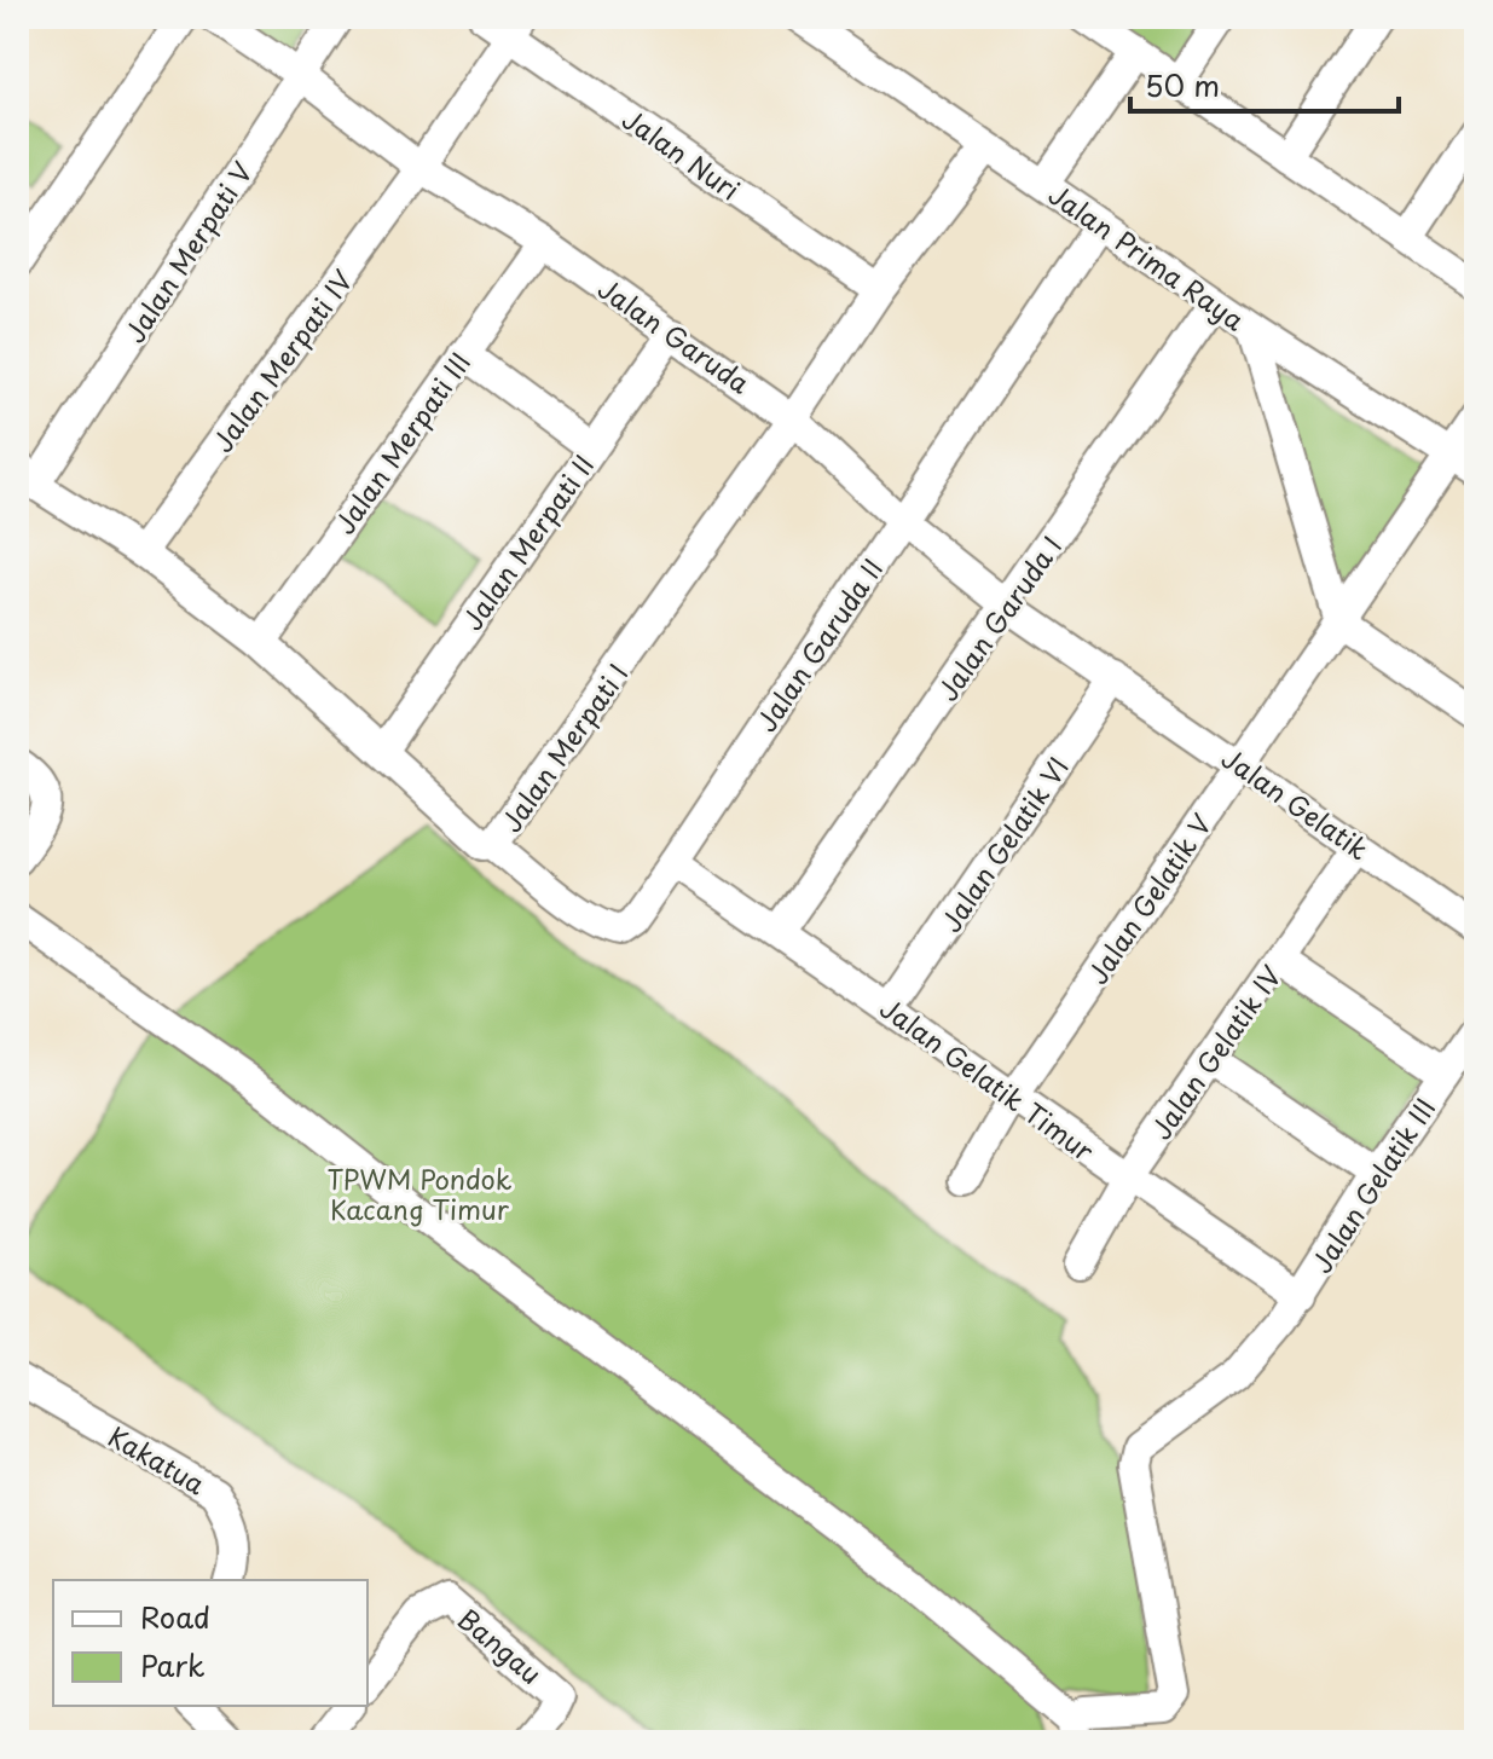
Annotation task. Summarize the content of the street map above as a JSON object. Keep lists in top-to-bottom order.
{
  "streets": {
    "street": [
      "Jalan Nuri",
      "Jalan Merpati V",
      "Jalan Prima Raya",
      "Jalan Garuda",
      "Jalan Merpati IV",
      "Jalan Merpati III",
      "Jalan Merpati II",
      "Jalan Garuda I",
      "Jalan Garuda II",
      "Jalan Merpati I",
      "Jalan Gelatik",
      "Jalan Gelatik VI",
      "Jalan Gelatik V",
      "Jalan Gelatik IV",
      "Jalan Gelatik Timur",
      "Jalan Gelatik III",
      "Kakatua",
      "Bangau"
    ]
  },
  "crossings": [
    ["Jalan Nuri", "Jalan Merpati IV"],
    ["Jalan Nuri", "Jalan Merpati I"],
    ["Jalan Merpati V", "Jalan Garuda"],
    ["Jalan Merpati V", "Jalan Merpati I"],
    ["Jalan Prima Raya", "Jalan Garuda I"],
    ["Jalan Prima Raya", "Jalan Garuda II"],
    ["Jalan Prima Raya", "Jalan Merpati I"],
    ["Jalan Prima Raya", "Jalan Gelatik V"],
    ["Jalan Garuda", "Jalan Merpati IV"],
    ["Jalan Garuda", "Jalan Merpati III"],
    ["Jalan Garuda", "Jalan Merpati II"],
    ["Jalan Garuda", "Jalan Garuda I"],
    ["Jalan Garuda", "Jalan Garuda II"],
    ["Jalan Garuda", "Jalan Merpati I"],
    ["Jalan Garuda", "Jalan Gelatik"],
    ["Jalan Garuda", "Jalan Gelatik VI"],
    ["Jalan Merpati IV", "Jalan Merpati I"],
    ["Jalan Merpati III", "Jalan Merpati I"],
    ["Jalan Merpati II", "Jalan Merpati I"],
    ["Jalan Garuda I", "Jalan Gelatik Timur"],
    ["Jalan Garuda II", "Jalan Merpati I"],
    ["Jalan Garuda II", "Jalan Gelatik Timur"],
    ["Jalan Gelatik", "Jalan Gelatik VI"],
    ["Jalan Gelatik", "Jalan Gelatik V"],
    ["Jalan Gelatik", "Jalan Gelatik IV"],
    ["Jalan Gelatik VI", "Jalan Gelatik Timur"],
    ["Jalan Gelatik V", "Jalan Gelatik Timur"],
    ["Jalan Gelatik IV", "Jalan Gelatik Timur"],
    ["Jalan Gelatik Timur", "Jalan Gelatik III"]
  ],
  "parks": ["TPWM Pondok Kacang Timur"],
  "legend": ["Road", "Park"],
  "scale_bar": "50 m"
}
